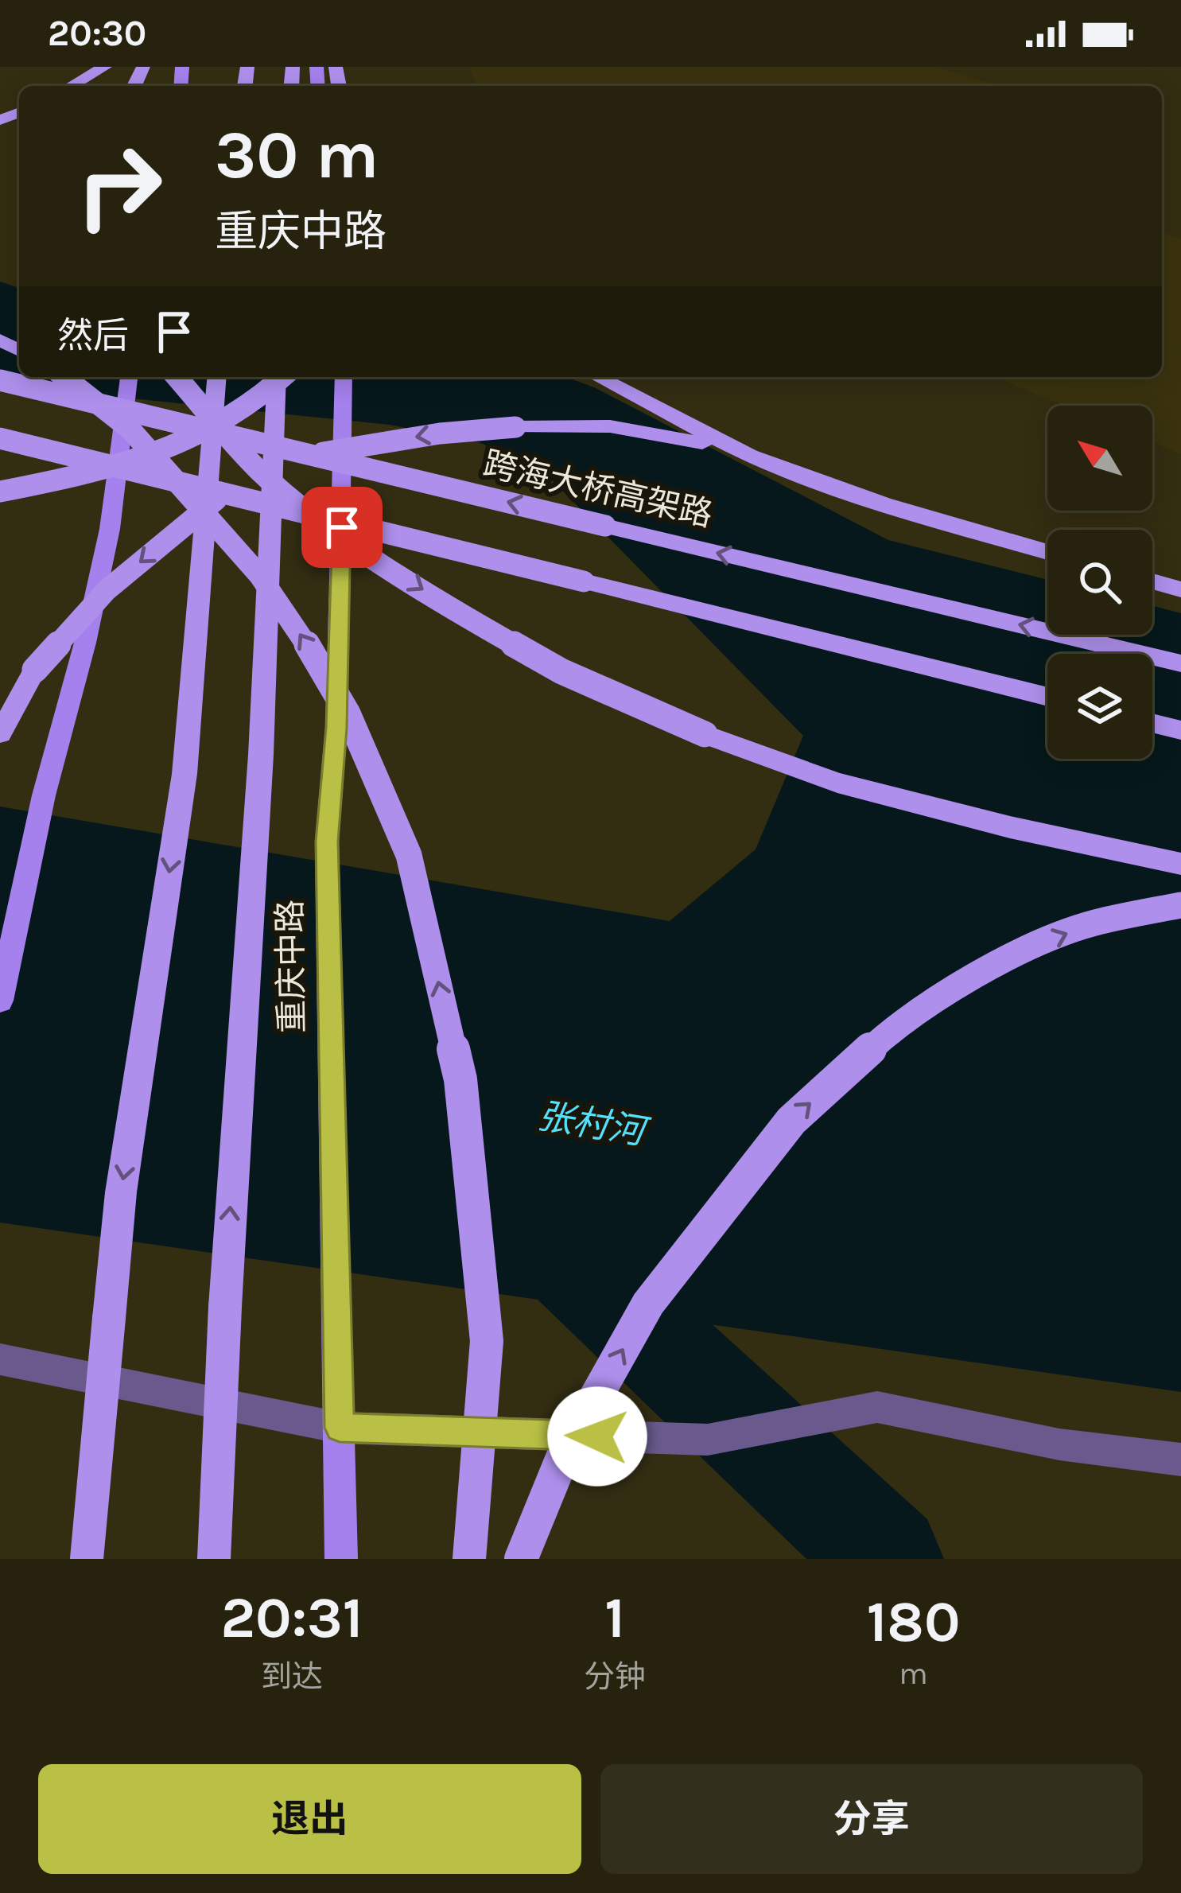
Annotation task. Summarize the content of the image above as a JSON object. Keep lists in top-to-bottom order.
{
  "streets": {
    "highway": ["跨海大桥高架路", "重庆中路"]
  },
  "water": ["张村河"],
  "north": "top left",
  "page": {
    "status": "20:30",
    "turn": ["30 m", "重庆中路"],
    "then": "然后",
    "eta": [
      "20:31",
      "到达",
      "1",
      "分钟",
      "180",
      "m"
    ],
    "buttons": ["退出", "分享"]
  }
}
